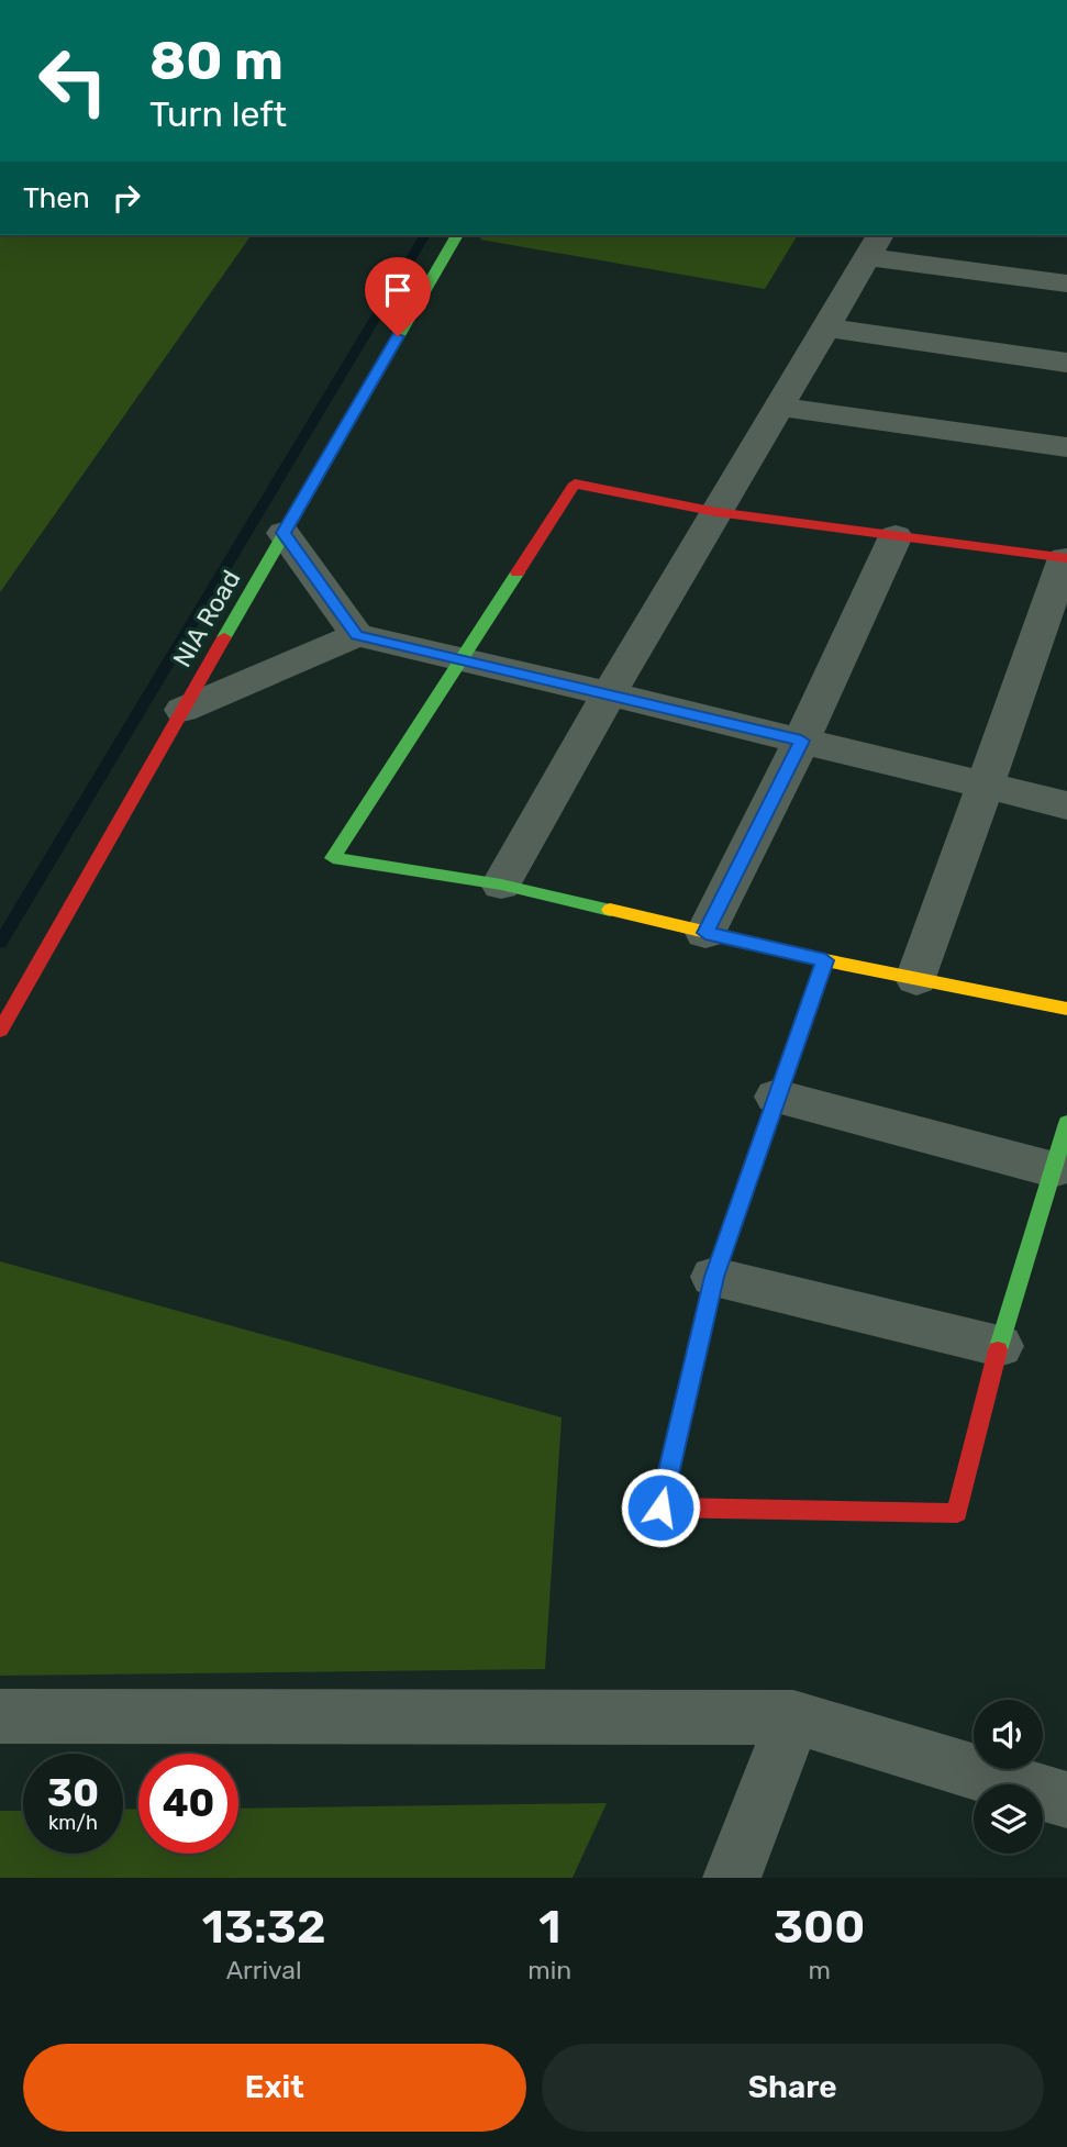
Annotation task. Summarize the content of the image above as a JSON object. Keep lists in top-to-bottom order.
{
  "streets": {
    "street": ["NIA Road"]
  },
  "page": {
    "turn": ["80 m", "Turn left"],
    "then": "Then",
    "speed": "30 km/h",
    "limit": "40",
    "eta": [
      "13:32",
      "Arrival",
      "1",
      "min",
      "300",
      "m"
    ],
    "buttons": ["Exit", "Share"]
  }
}
